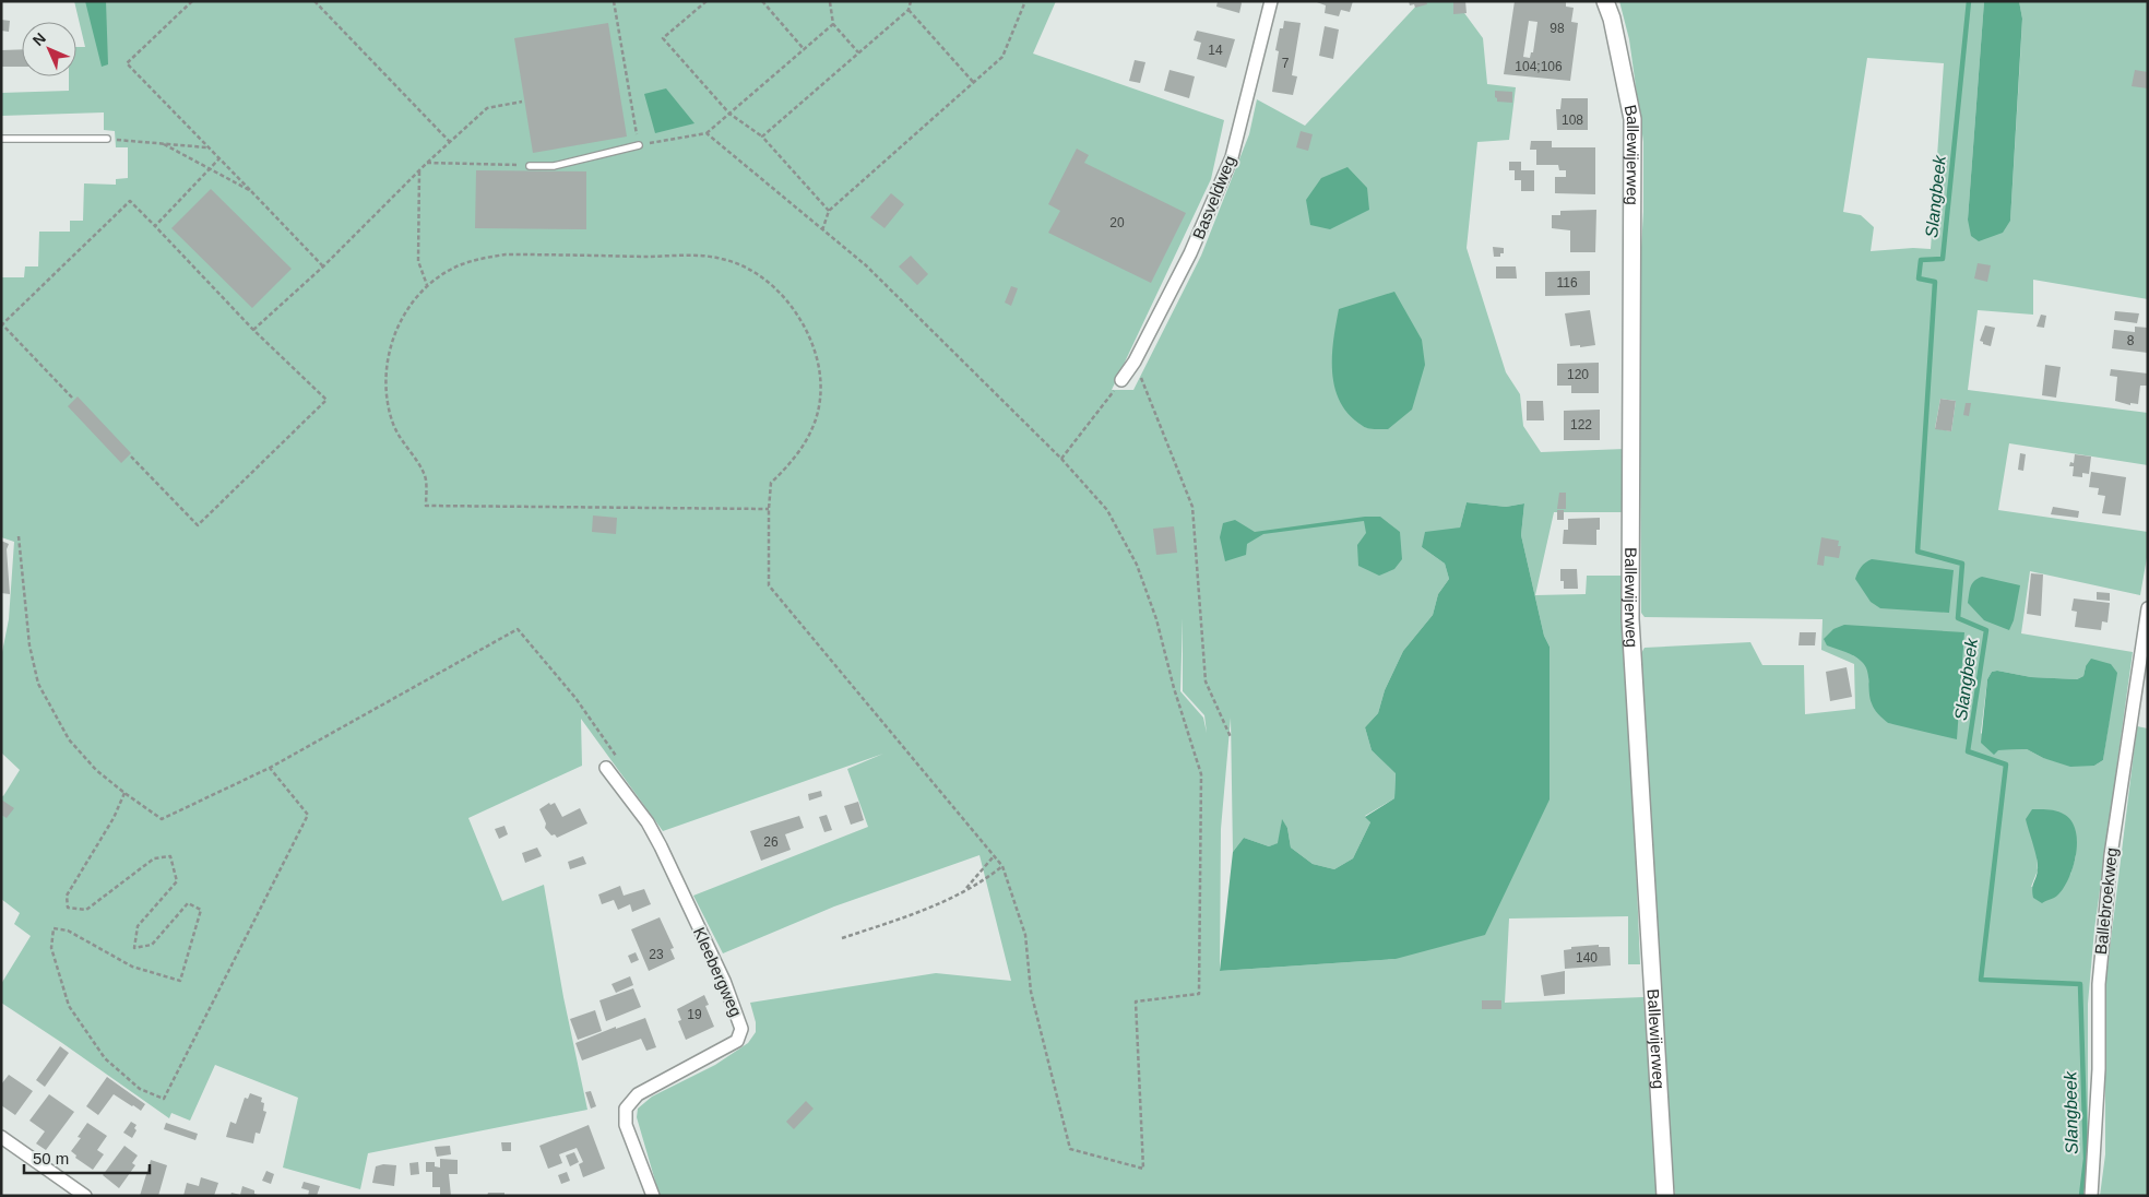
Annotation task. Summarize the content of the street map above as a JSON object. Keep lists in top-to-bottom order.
{
  "streets": {
    "street": [
      "Ballewijerweg",
      "Basveldweg",
      "Ballebroekweg",
      "Kleebergweg"
    ]
  },
  "water": ["Slangbeek"],
  "house_numbers": [
    "98",
    "14",
    "7",
    "104;106",
    "108",
    "20",
    "116",
    "8",
    "120",
    "122",
    "26",
    "23",
    "140",
    "19"
  ],
  "scale_bar": "50 m",
  "north": "top left"
}
